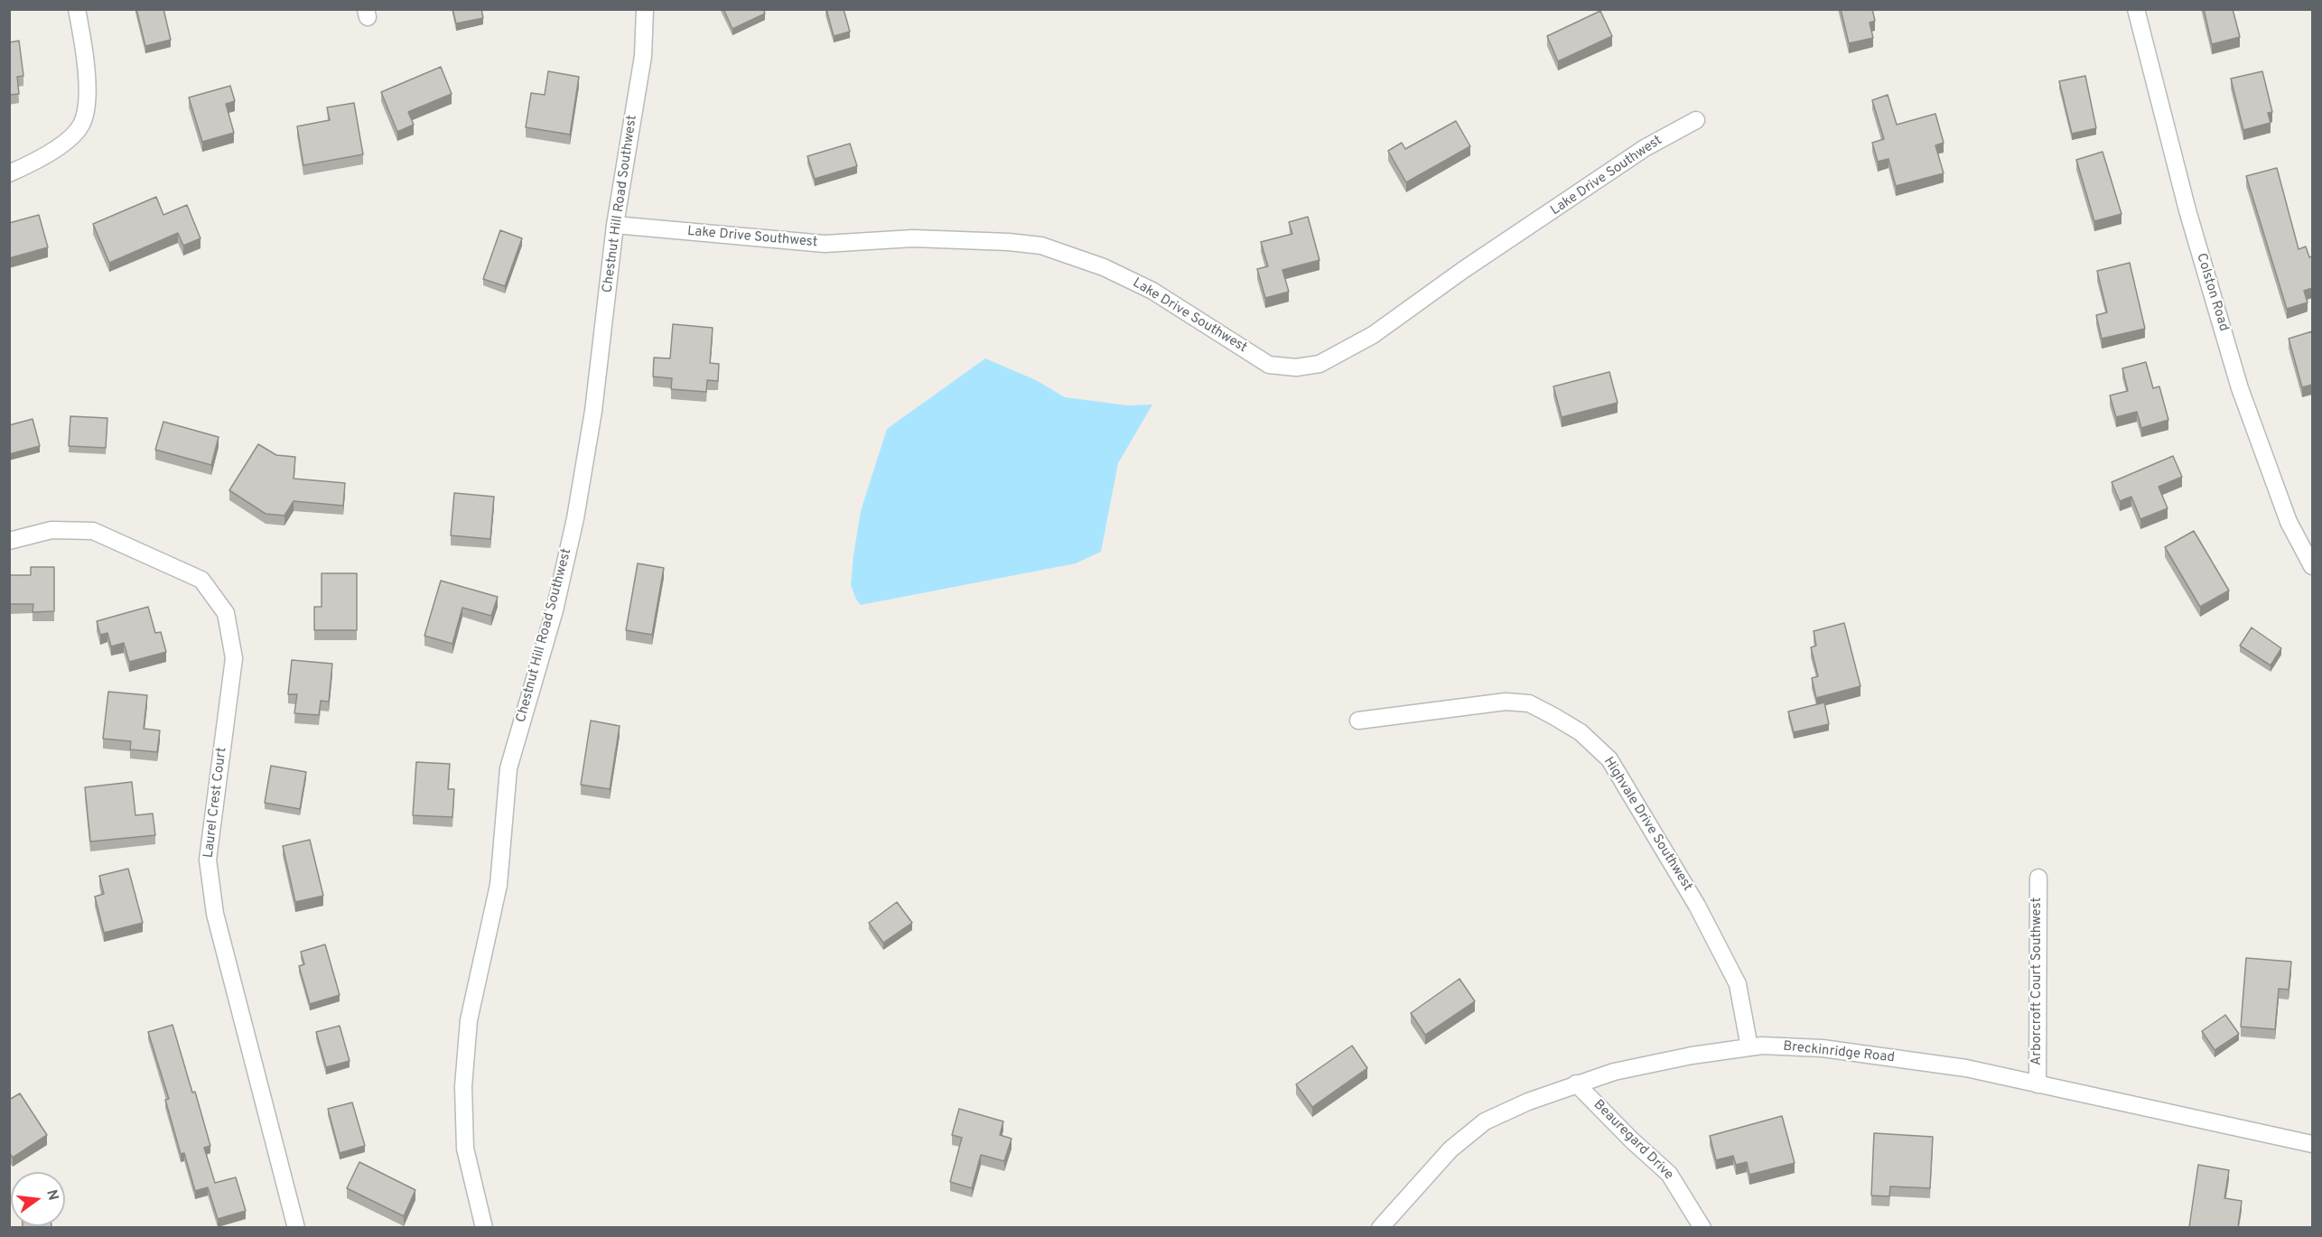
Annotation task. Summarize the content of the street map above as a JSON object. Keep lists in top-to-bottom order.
{
  "streets": {
    "street": [
      "Lake Drive Southwest",
      "Chestnut Hill Road Southwest",
      "Colston Road",
      "Laurel Crest Court",
      "Highvale Drive Southwest",
      "Arborcroft Court Southwest",
      "Breckinridge Road",
      "Beauregard Drive"
    ]
  },
  "crossings": [
    ["Lake Drive Southwest", "Chestnut Hill Road Southwest"],
    ["Highvale Drive Southwest", "Breckinridge Road"],
    ["Arborcroft Court Southwest", "Breckinridge Road"],
    ["Breckinridge Road", "Beauregard Drive"]
  ],
  "north": "right"
}
